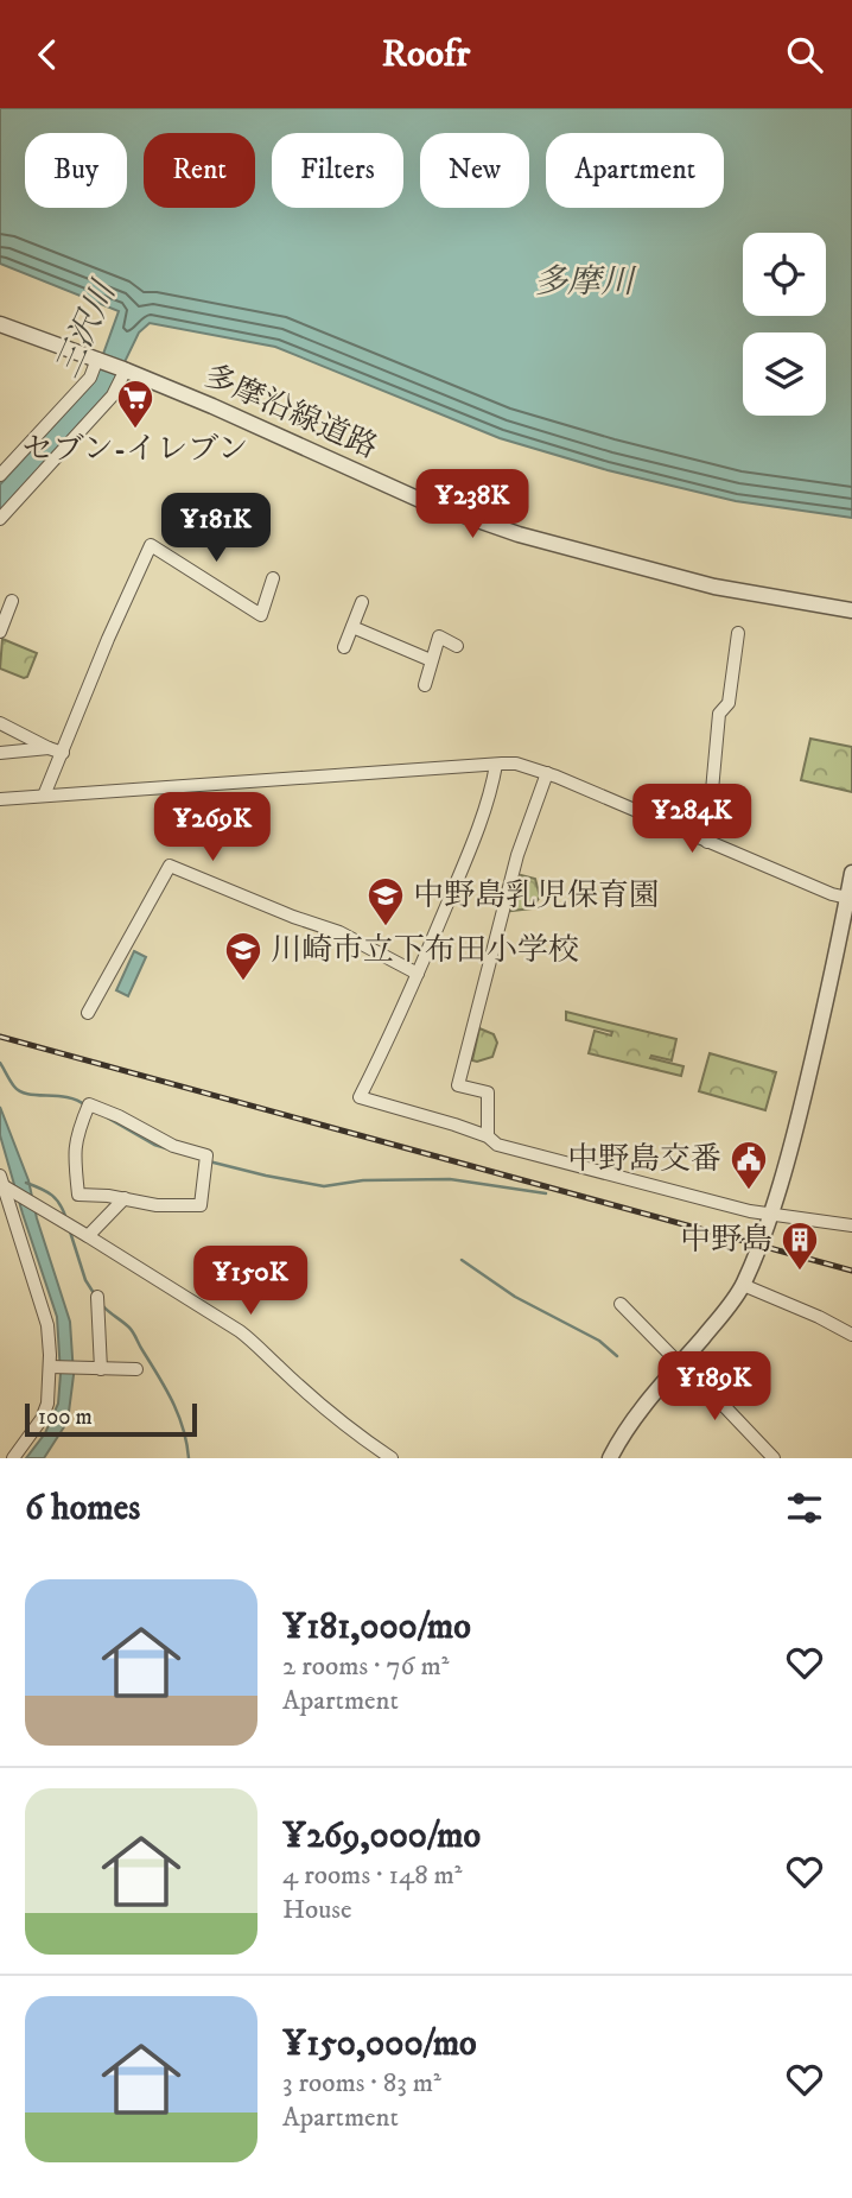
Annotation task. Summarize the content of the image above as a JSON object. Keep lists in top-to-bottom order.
{
  "streets": {
    "street": ["多摩沿線道路"]
  },
  "water": ["多摩川", "三沢川"],
  "places": {
    "supermarket": ["セブン-イレブン"],
    "school or university": ["中野島乳児保育園", "川崎市立下布田小学校"],
    "public building": ["中野島交番"],
    "building": ["中野島"]
  },
  "scale_bar": "100 m",
  "page": {
    "header": "Roofr",
    "chip": [
      "Buy",
      "Rent",
      "Filters",
      "New",
      "Apartment"
    ],
    "price": [
      "¥238K",
      "¥181K",
      "¥284K",
      "¥269K",
      "¥150K",
      "¥189K"
    ],
    "scale": "100 m",
    "heading": "6 homes",
    "list": [
      {
        "name": "¥181,000/mo",
        "note": "2 rooms · 76 m² · Apartment"
      },
      {
        "name": "¥269,000/mo",
        "note": "4 rooms · 148 m² · House"
      },
      {
        "name": "¥150,000/mo",
        "note": "3 rooms · 83 m² · Apartment"
      }
    ]
  }
}
